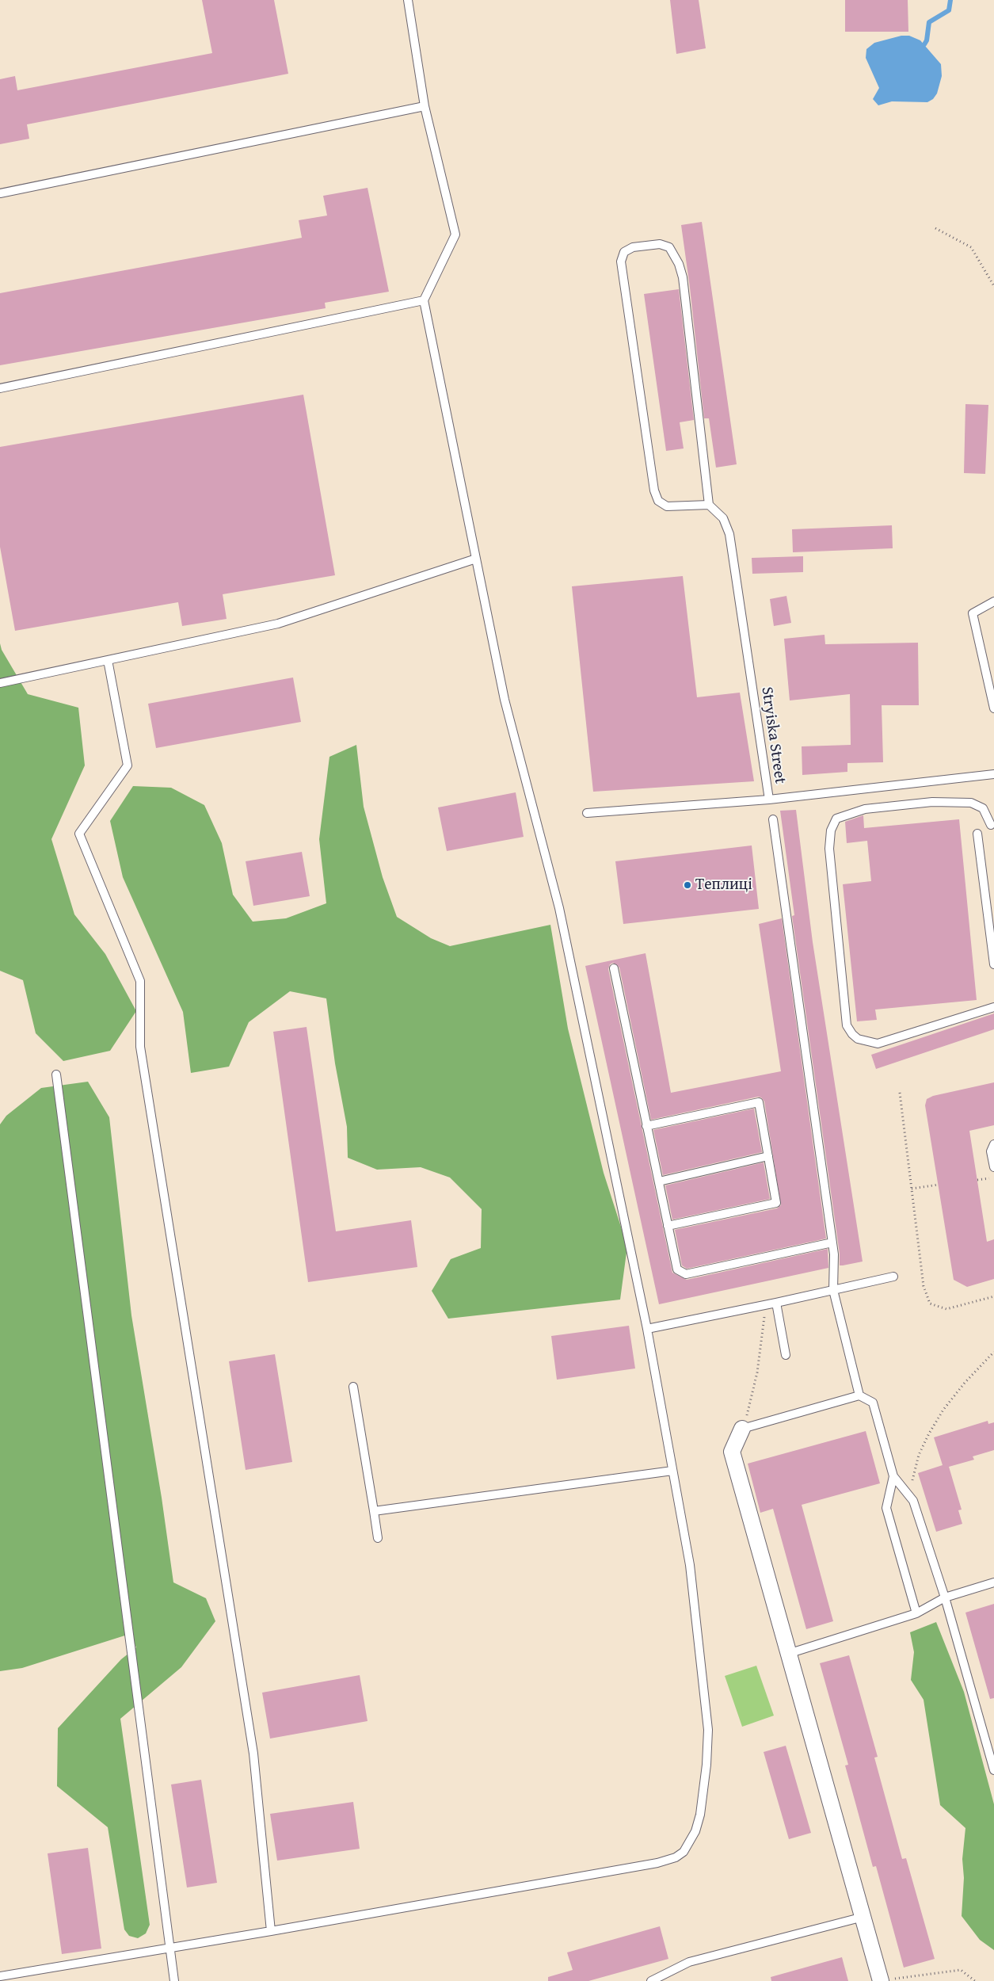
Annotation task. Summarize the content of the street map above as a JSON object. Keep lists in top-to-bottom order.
{
  "streets": {
    "lane": ["Stryiska Street"]
  },
  "places": ["Теплиці"]
}
